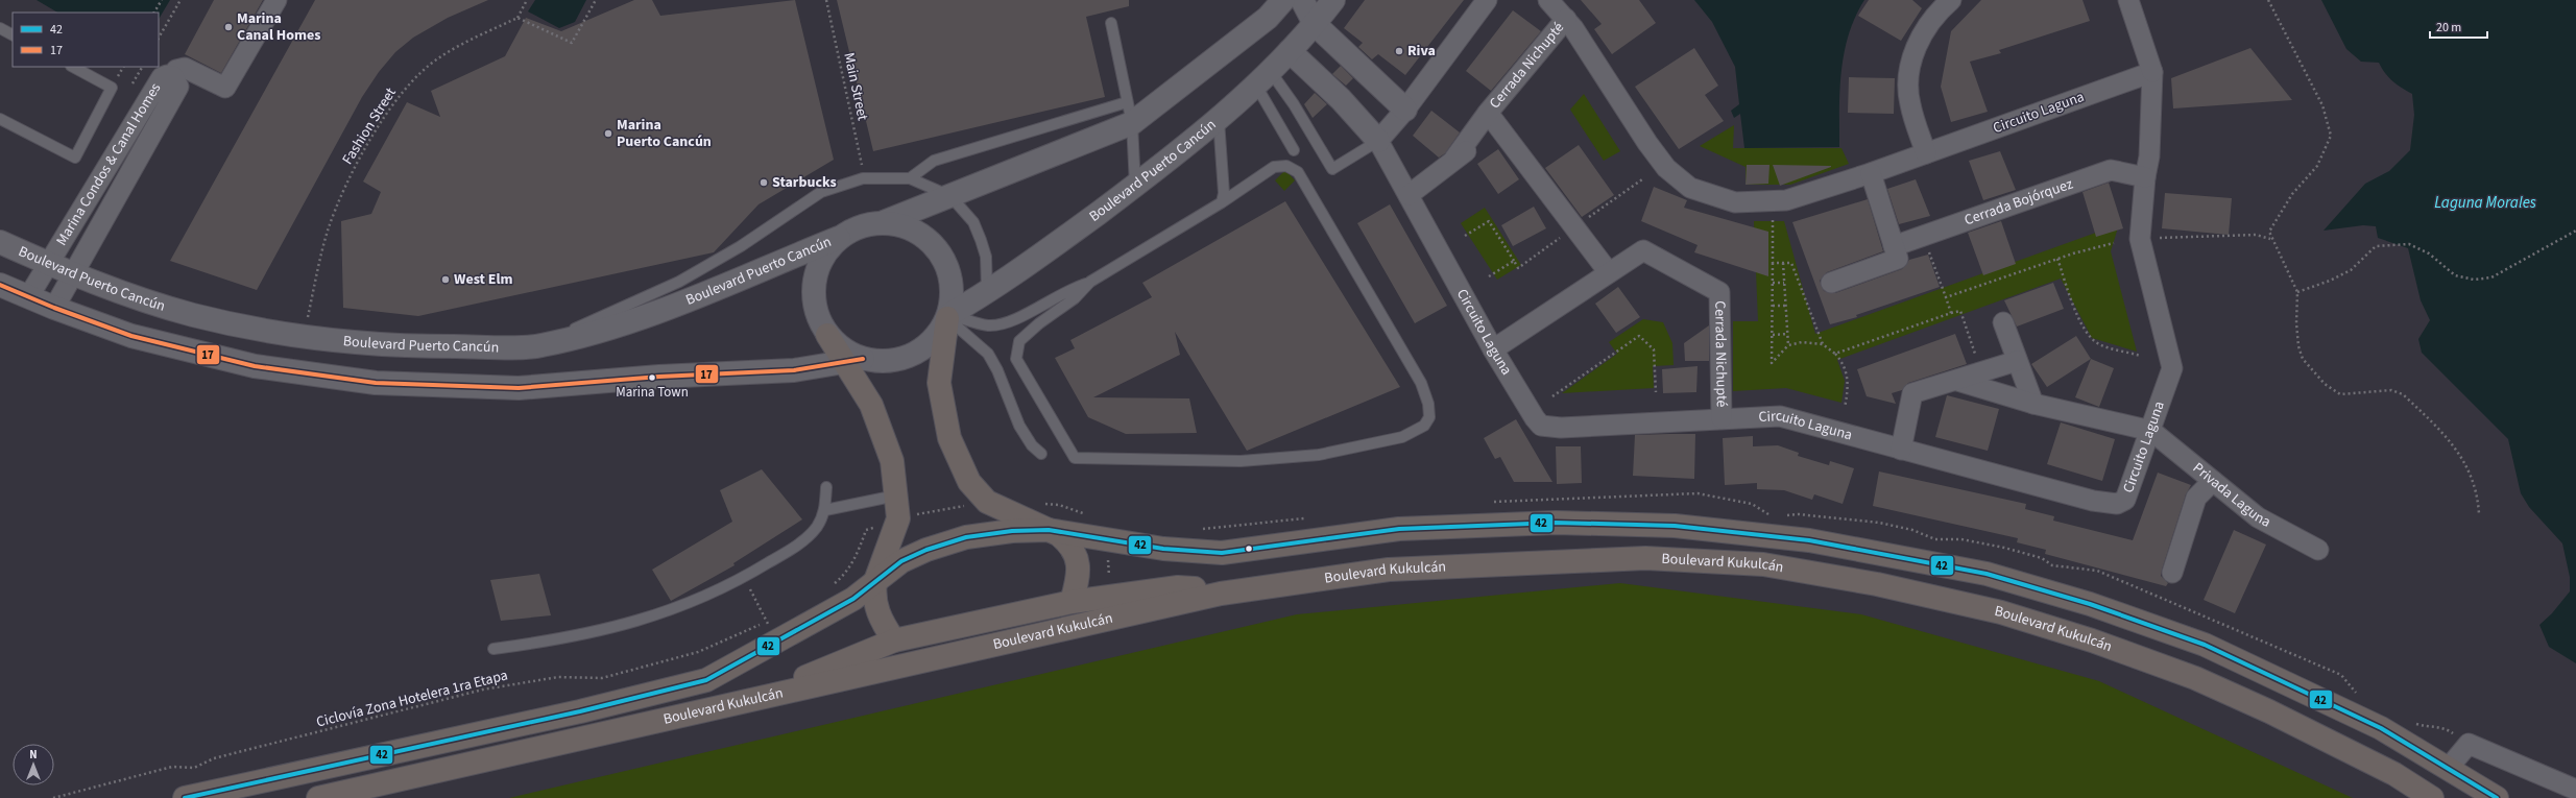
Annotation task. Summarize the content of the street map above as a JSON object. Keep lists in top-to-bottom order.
{
  "streets": {
    "main road": ["Boulevard Kukulcán"],
    "street": [
      "Cerrada Nichupté",
      "Circuito Laguna",
      "Marina Condos & Canal Homes",
      "Boulevard Puerto Cancún",
      "Cerrada Bojórquez",
      "Privada Laguna"
    ],
    "path": ["Main Street", "Fashion Street", "Ciclovía Zona Hotelera 1ra Etapa"]
  },
  "crossings": [
    ["Cerrada Nichupté", "Circuito Laguna"],
    ["Circuito Laguna", "Cerrada Bojórquez"],
    ["Circuito Laguna", "Privada Laguna"],
    ["Fashion Street", "Boulevard Puerto Cancún"],
    ["Marina Condos & Canal Homes", "Boulevard Puerto Cancún"],
    ["Boulevard Kukulcán", "Ciclovía Zona Hotelera 1ra Etapa"]
  ],
  "water": ["Laguna Morales"],
  "places": [
    "Marina Canal Homes",
    "Riva",
    "Marina Puerto Cancún",
    "Starbucks",
    "West Elm",
    "Marina Town"
  ],
  "lines": ["transit line 17", "transit line 42"],
  "legend": ["42", "17"],
  "scale_bar": "20 m",
  "north": "top"
}
